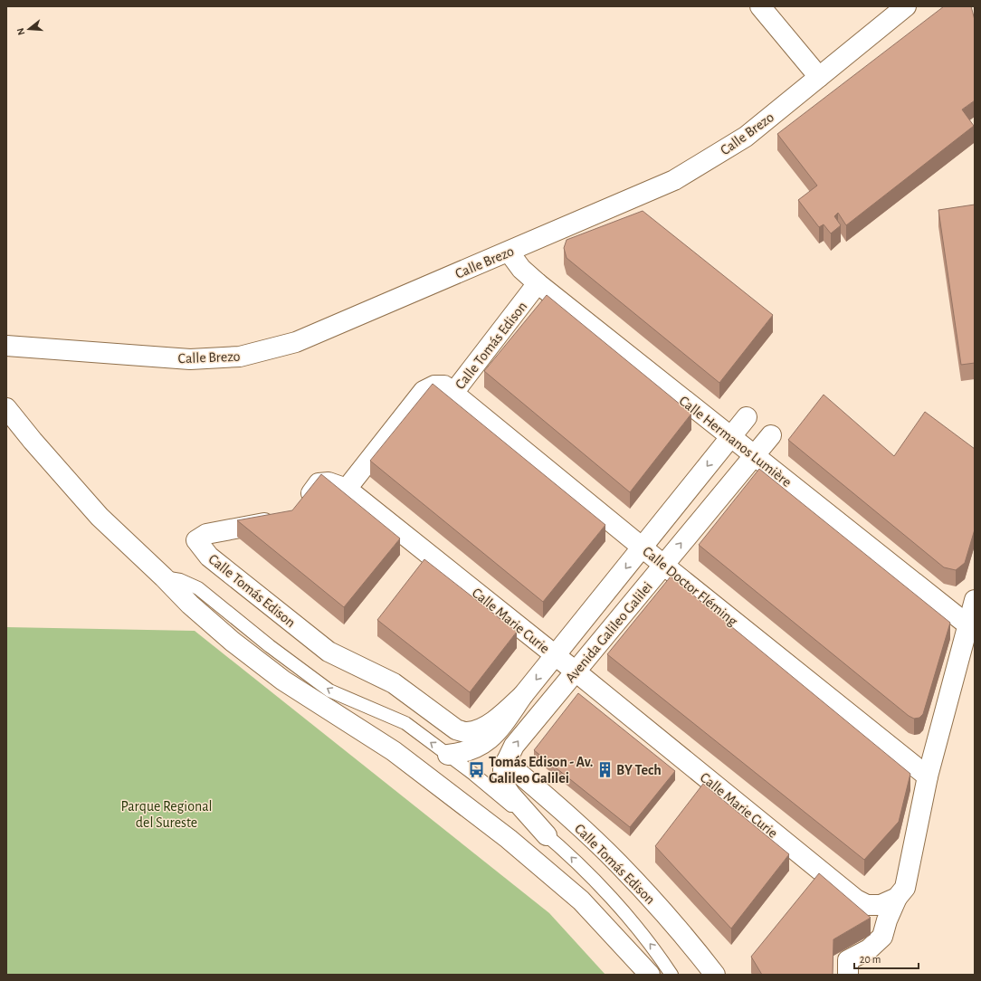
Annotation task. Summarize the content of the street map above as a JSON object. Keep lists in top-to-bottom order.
{
  "streets": {
    "street": [
      "Calle Brezo",
      "Calle Tomás Edison",
      "Calle Hermanos Lumière",
      "Calle Doctor Fléming",
      "Calle Marie Curie",
      "Avenida Galileo Galilei"
    ]
  },
  "crossings": [
    ["Calle Brezo", "Calle Hermanos Lumière"],
    ["Calle Tomás Edison", "Calle Hermanos Lumière"],
    ["Calle Tomás Edison", "Calle Doctor Fléming"],
    ["Calle Tomás Edison", "Calle Marie Curie"],
    ["Calle Tomás Edison", "Avenida Galileo Galilei"],
    ["Calle Hermanos Lumière", "Avenida Galileo Galilei"],
    ["Calle Doctor Fléming", "Avenida Galileo Galilei"],
    ["Calle Marie Curie", "Avenida Galileo Galilei"]
  ],
  "parks": ["Parque Regional del Sureste"],
  "places": {
    "bus stop": ["Tomás Edison - Av. Galileo Galilei"],
    "building": ["BY Tech"]
  },
  "scale_bar": "20 m",
  "north": "left"
}
